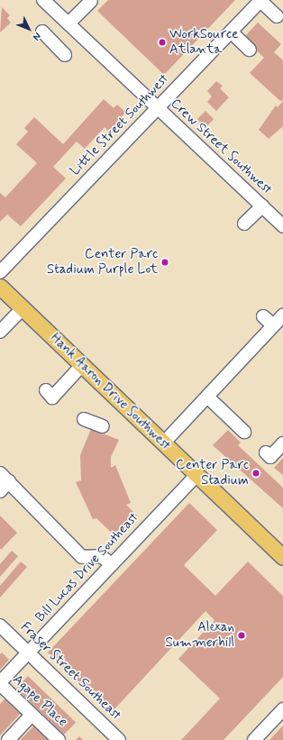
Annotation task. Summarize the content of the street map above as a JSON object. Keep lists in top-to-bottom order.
{
  "streets": {
    "main road": ["Hank Aaron Drive Southwest"],
    "street": [
      "Little Street Southwest",
      "Crew Street Southwest",
      "Bill Lucas Drive Southeast",
      "Fraser Street Southeast",
      "Agape Place"
    ]
  },
  "crossings": [
    ["Little Street Southwest", "Crew Street Southwest"],
    ["Hank Aaron Drive Southwest", "Bill Lucas Drive Southeast"],
    ["Bill Lucas Drive Southeast", "Fraser Street Southeast"],
    ["Bill Lucas Drive Southeast", "Agape Place"]
  ],
  "places": [
    "WorkSource Atlanta",
    "Center Parc Stadium Purple Lot",
    "Center Parc Stadium",
    "Alexan Summerhill"
  ],
  "north": "bottom right"
}
